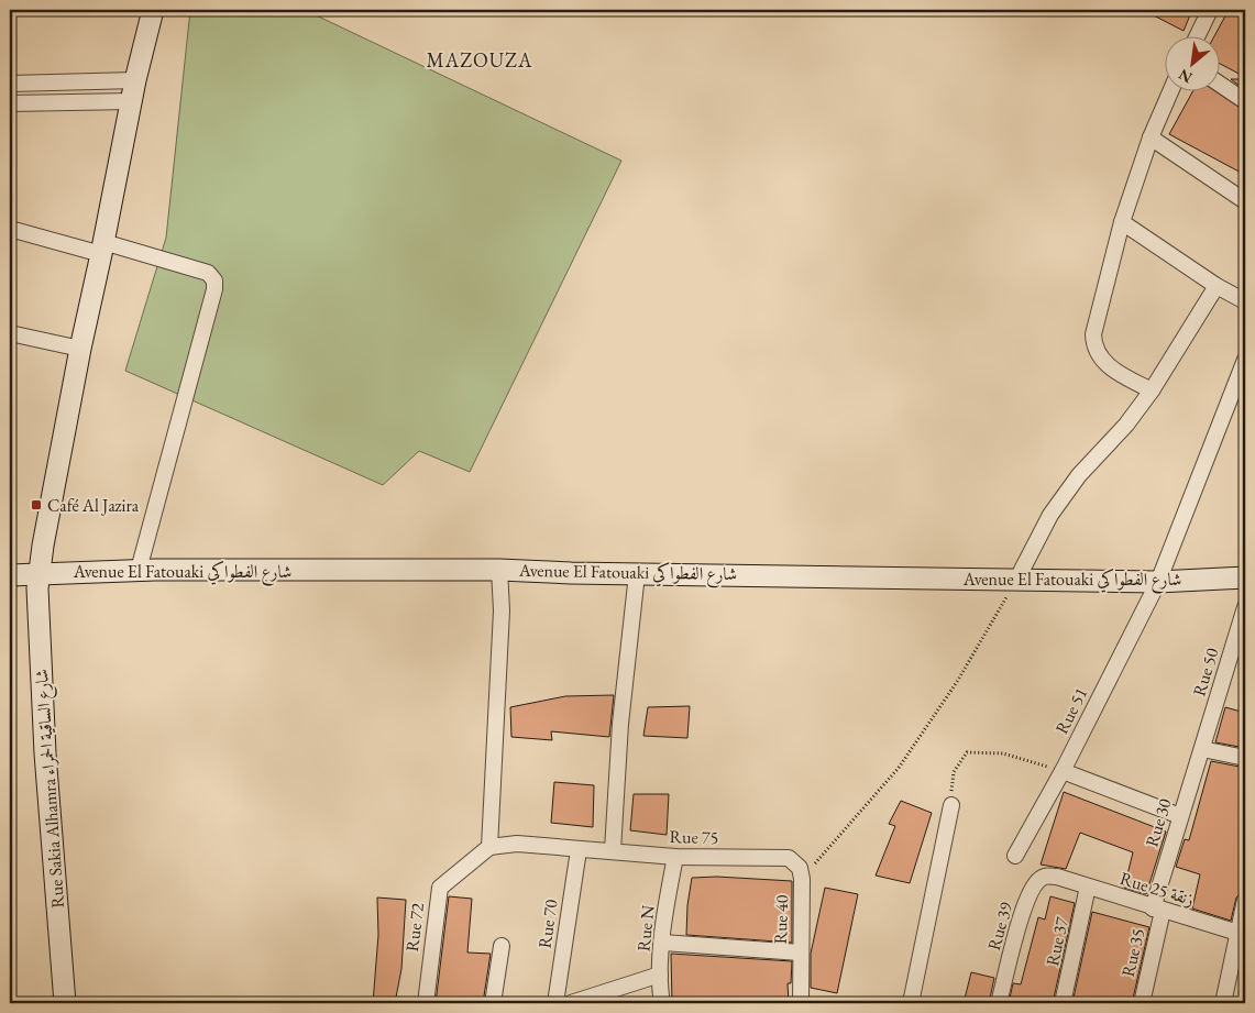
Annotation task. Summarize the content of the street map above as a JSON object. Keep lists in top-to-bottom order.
{
  "streets": {
    "main road": ["Avenue El Fatouaki شارع الفطواكي", "Rue Sakia Alhamra شارع الساقية الحمراء"],
    "street": [
      "Rue 50",
      "Rue 51",
      "Rue 30",
      "Rue 75",
      "Rue 25 زنقة",
      "Rue 40",
      "Rue 70",
      "Rue 39",
      "Rue 72",
      "Rue N",
      "Rue 37",
      "Rue 35"
    ]
  },
  "crossings": [
    ["Avenue El Fatouaki شارع الفطواكي", "Rue 51"],
    ["Avenue El Fatouaki شارع الفطواكي", "Rue Sakia Alhamra شارع الساقية الحمراء"],
    ["Rue 50", "Rue 30"],
    ["Rue 30", "Rue 25 زنقة"],
    ["Rue 30", "Rue 35"],
    ["Rue 75", "Rue 40"],
    ["Rue 75", "Rue 70"],
    ["Rue 75", "Rue 72"],
    ["Rue 75", "Rue N"],
    ["Rue 25 زنقة", "Rue 39"],
    ["Rue 25 زنقة", "Rue 37"],
    ["Rue 25 زنقة", "Rue 35"]
  ],
  "districts": ["MAZOUZA"],
  "places": {
    "transit": ["Café Al Jazira"]
  },
  "north": "bottom left"
}
